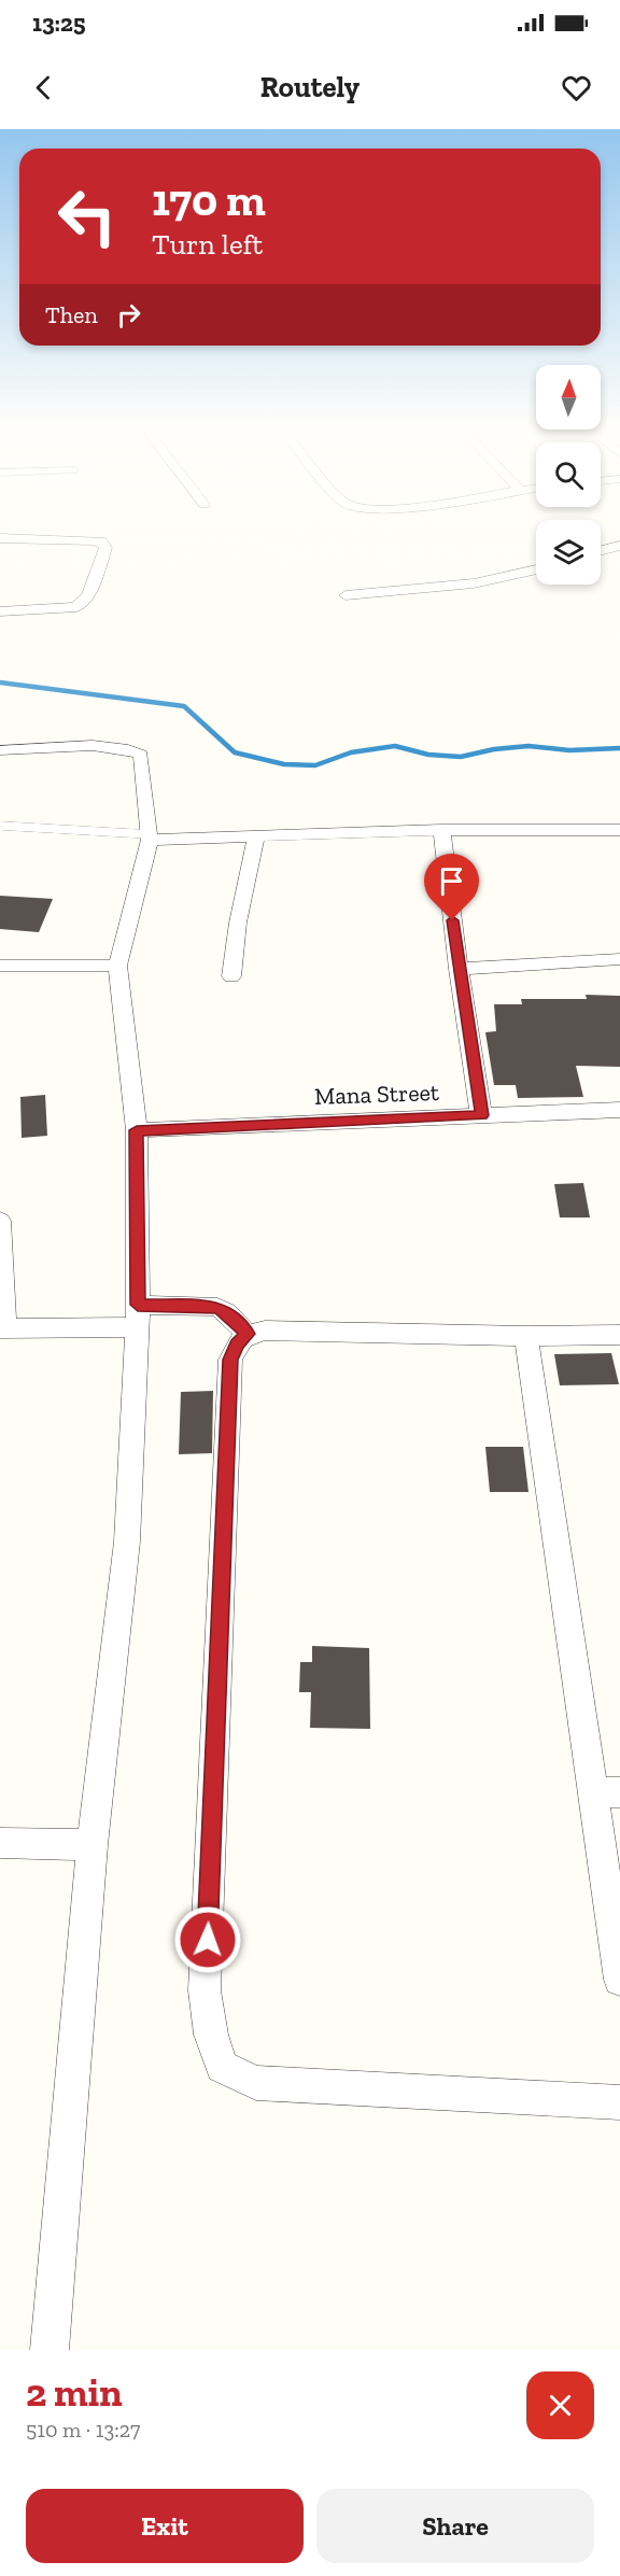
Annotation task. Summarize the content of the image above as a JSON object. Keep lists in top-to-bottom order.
{
  "streets": {
    "street": ["Mana Street"]
  },
  "north": "top",
  "page": {
    "status": "13:25",
    "header": "Routely",
    "turn": ["170 m", "Turn left"],
    "then": "Then",
    "heading": ["2 min", "510 m · 13:27"],
    "buttons": ["Exit", "Share"]
  }
}
